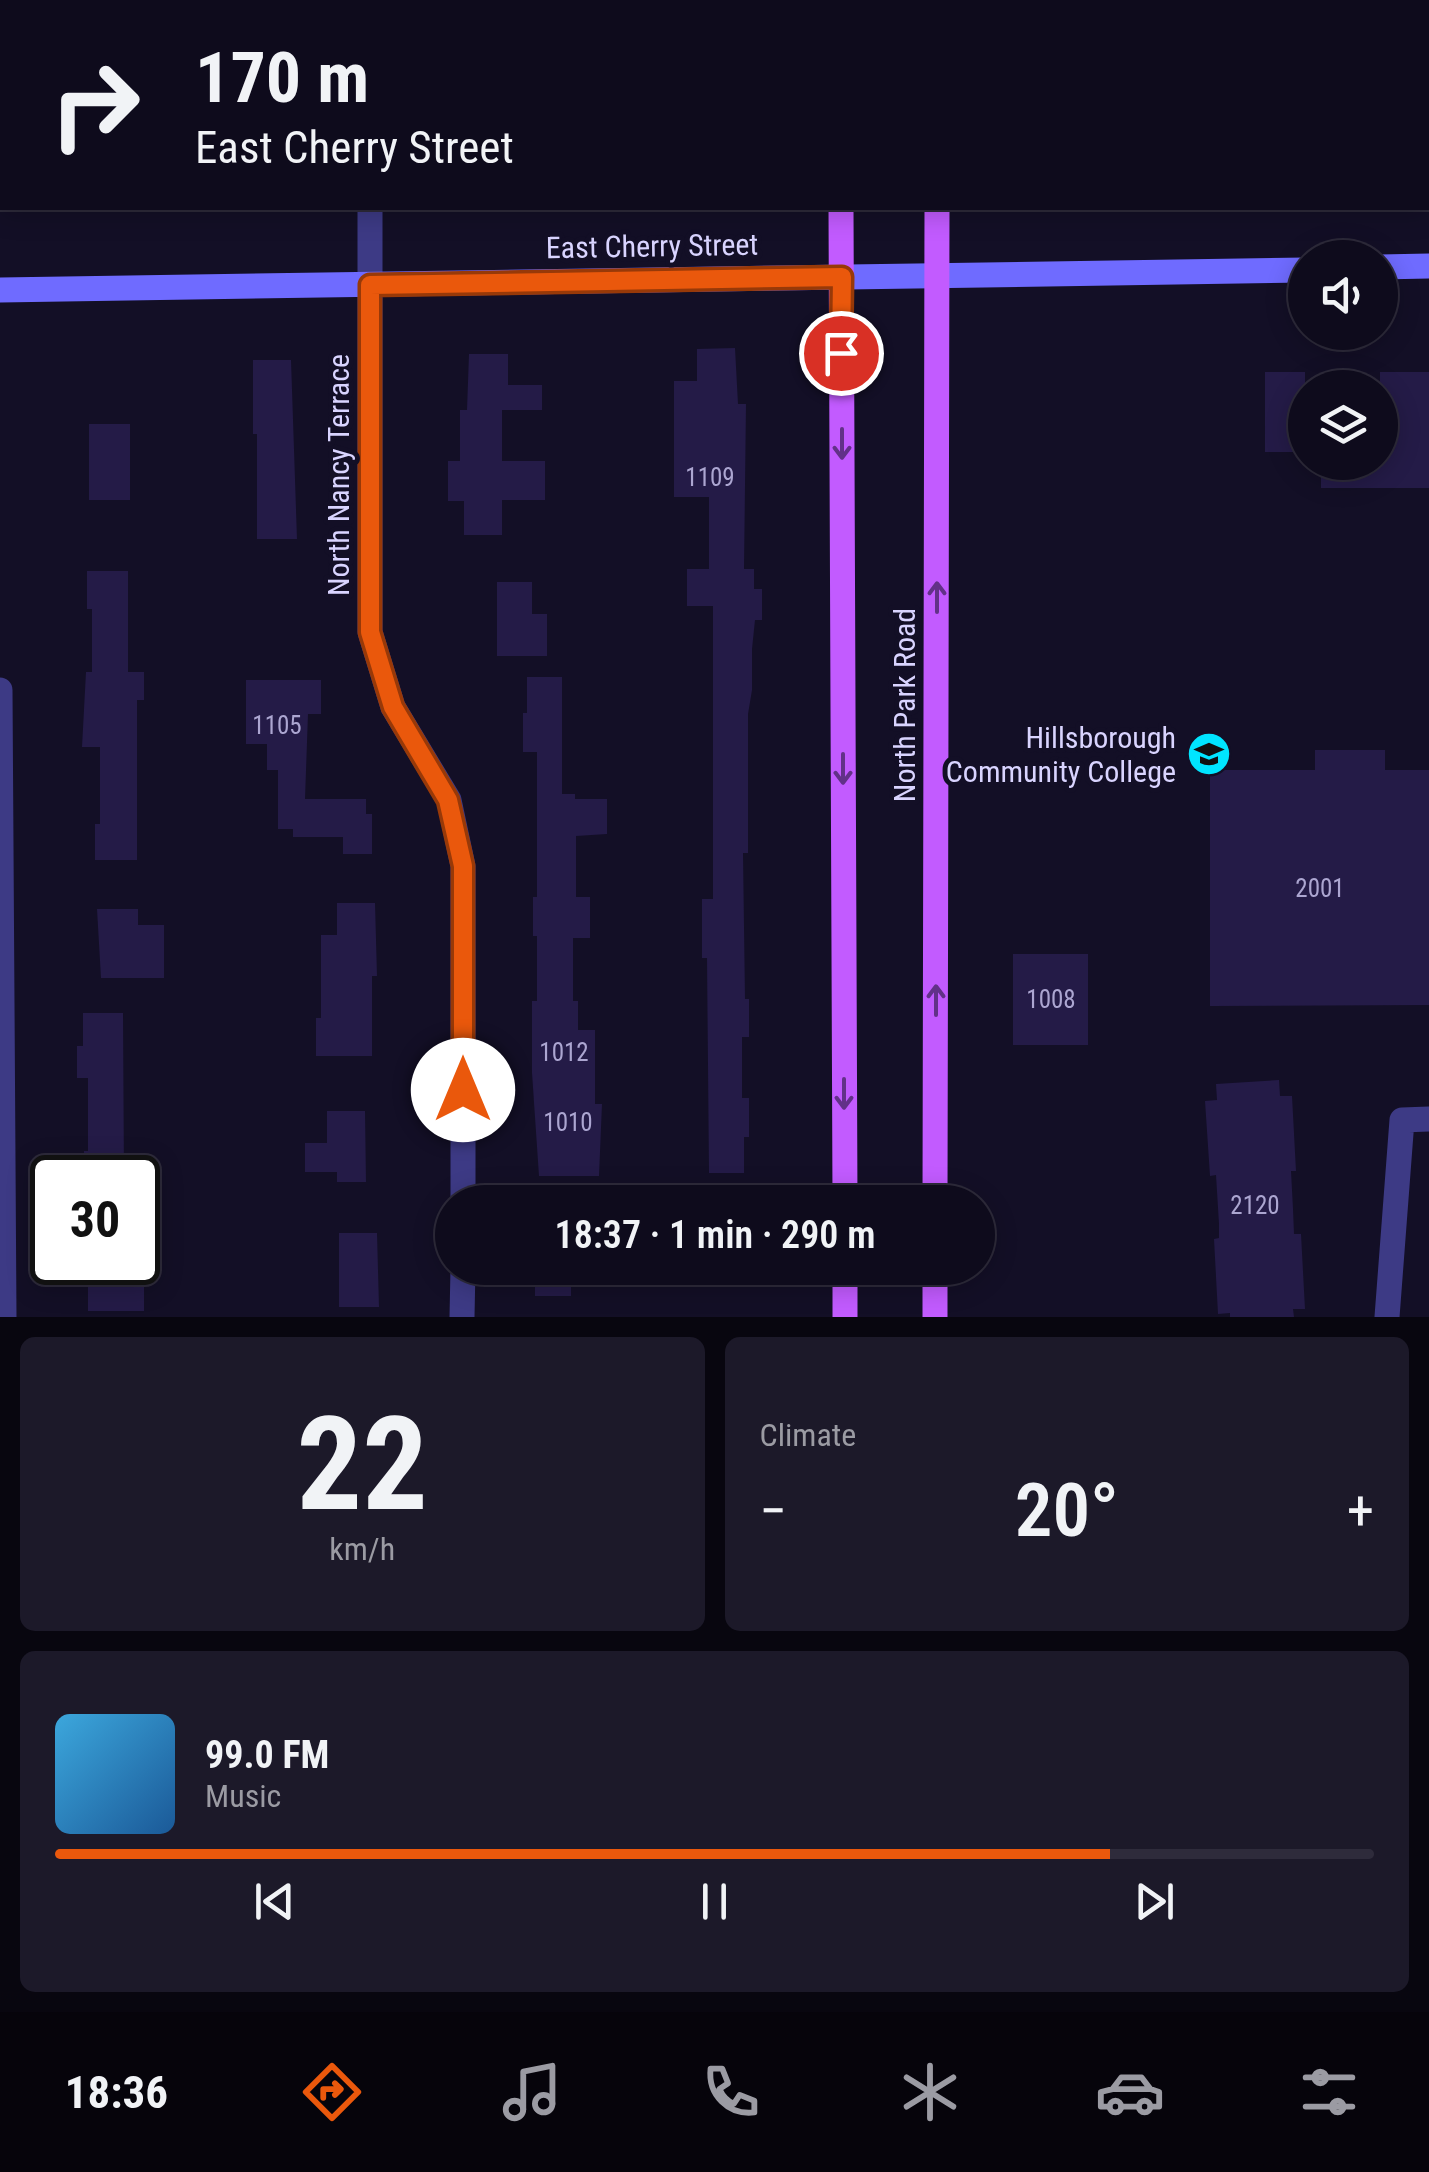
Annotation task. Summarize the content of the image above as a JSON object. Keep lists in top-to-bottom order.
{
  "streets": {
    "main road": ["North Park Road"],
    "street": ["East Cherry Street", "North Nancy Terrace"]
  },
  "crossings": [
    ["East Cherry Street", "North Nancy Terrace"],
    ["East Cherry Street", "North Park Road"]
  ],
  "places": {
    "school or university": ["Hillsborough Community College"]
  },
  "house_numbers": [
    "1109",
    "1105",
    "2001",
    "1008",
    "1012",
    "1010",
    "2120"
  ],
  "page": {
    "turn": ["170 m", "East Cherry Street"],
    "limit": "30",
    "trip": "18:37 · 1 min · 290 m",
    "tile": [
      ["22", "km/h"],
      "Climate"
    ],
    "heat": ["−", "20°", "+"],
    "song": ["99.0 FM", "Music"],
    "tabs": "18:36"
  }
}
